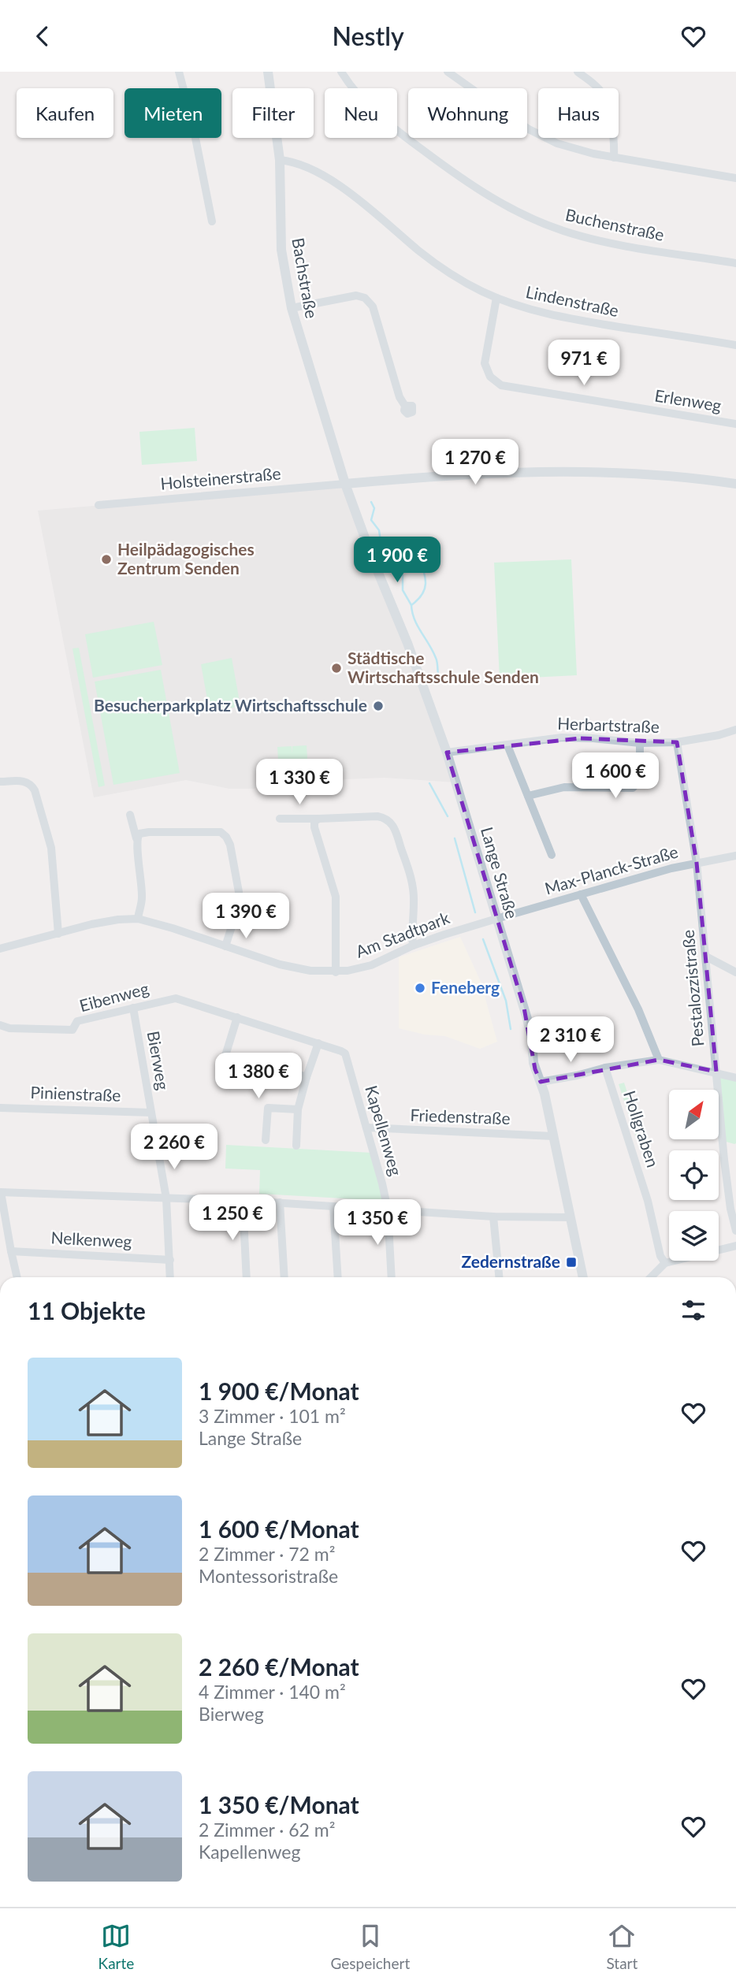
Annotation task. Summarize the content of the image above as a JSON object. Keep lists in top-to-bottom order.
{
  "streets": {
    "street": [
      "Buchenstraße",
      "Bachstraße",
      "Lindenstraße",
      "Erlenweg",
      "Holsteinerstraße",
      "Herbartstraße",
      "Max-Planck-Straße",
      "Lange Straße",
      "Am Stadtpark",
      "Pestalozzistraße",
      "Eibenweg",
      "Bierweg",
      "Pinienstraße",
      "Friedenstraße",
      "Hollgraben",
      "Kapellenweg",
      "Nelkenweg"
    ]
  },
  "crossings": [
    ["Bachstraße", "Lindenstraße"],
    ["Bachstraße", "Holsteinerstraße"],
    ["Bachstraße", "Lange Straße"],
    ["Lindenstraße", "Erlenweg"],
    ["Holsteinerstraße", "Lange Straße"],
    ["Herbartstraße", "Lange Straße"],
    ["Herbartstraße", "Pestalozzistraße"],
    ["Max-Planck-Straße", "Lange Straße"],
    ["Max-Planck-Straße", "Am Stadtpark"],
    ["Max-Planck-Straße", "Pestalozzistraße"],
    ["Lange Straße", "Am Stadtpark"],
    ["Lange Straße", "Friedenstraße"],
    ["Eibenweg", "Bierweg"],
    ["Eibenweg", "Kapellenweg"],
    ["Bierweg", "Pinienstraße"],
    ["Bierweg", "Nelkenweg"],
    ["Friedenstraße", "Kapellenweg"]
  ],
  "places": {
    "other": [
      "Heilpädagogisches Zentrum Senden",
      "Städtische Wirtschaftsschule Senden",
      "Besucherparkplatz Wirtschaftsschule",
      "Feneberg"
    ],
    "transit": ["Zedernstraße"]
  },
  "north": "top right",
  "page": {
    "header": "Nestly",
    "chip": [
      "Kaufen",
      "Mieten",
      "Filter",
      "Neu",
      "Wohnung",
      "Haus"
    ],
    "price": [
      "971 €",
      "1 270 €",
      "1 900 €",
      "1 600 €",
      "1 330 €",
      "1 390 €",
      "2 310 €",
      "1 380 €",
      "2 260 €",
      "1 250 €",
      "1 350 €"
    ],
    "heading": "11 Objekte",
    "list": [
      {
        "name": "1 900 €/Monat",
        "note": "3 Zimmer · 101 m² · Lange Straße"
      },
      {
        "name": "1 600 €/Monat",
        "note": "2 Zimmer · 72 m² · Montessoristraße"
      },
      {
        "name": "2 260 €/Monat",
        "note": "4 Zimmer · 140 m² · Bierweg"
      },
      {
        "name": "1 350 €/Monat",
        "note": "2 Zimmer · 62 m² · Kapellenweg"
      }
    ],
    "tabs": ["Karte", "Gespeichert", "Start"]
  }
}
